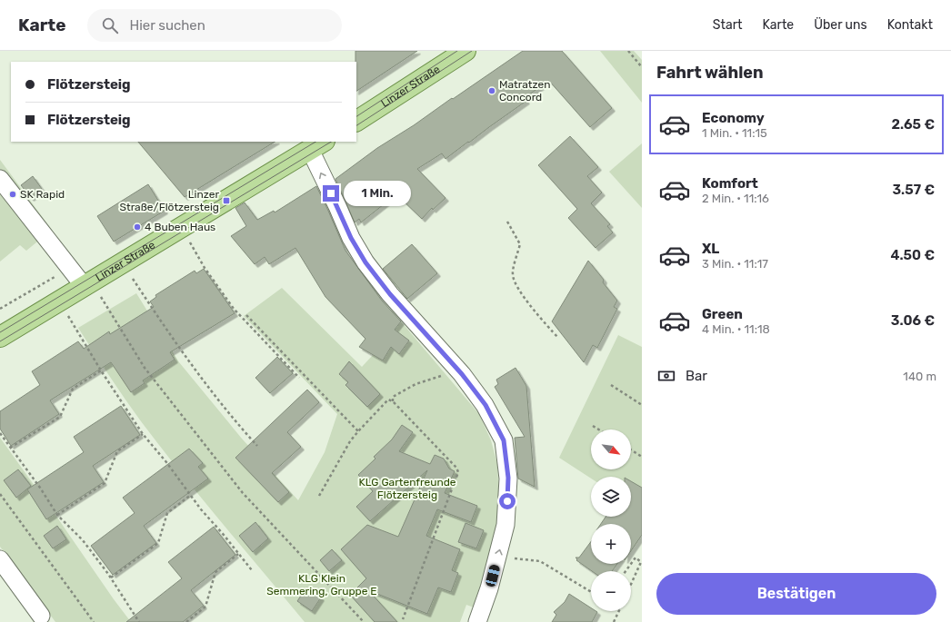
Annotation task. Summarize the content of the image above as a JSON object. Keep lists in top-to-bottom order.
{
  "streets": {
    "main road": ["Linzer Straße"]
  },
  "parks": ["KLG Gartenfreunde Flötzersteig", "KLG Klein Semmering, Gruppe E"],
  "places": {
    "other": ["Matratzen Concord", "SK Rapid", "4 Buben Haus"],
    "transit": ["Linzer Straße/Flötzersteig"]
  },
  "north": "bottom right",
  "page": {
    "header": "Karte",
    "search": "Hier suchen",
    "nav": [
      "Start",
      "Karte",
      "Über uns",
      "Kontakt"
    ],
    "heading": "Fahrt wählen",
    "banner": ["Flötzersteig", "Flötzersteig"],
    "list": [
      {
        "name": "Economy",
        "note": "1 Min. · 11:15",
        "value": "2.65 €"
      },
      {
        "name": "Komfort",
        "note": "2 Min. · 11:16",
        "value": "3.57 €"
      },
      {
        "name": "XL",
        "note": "3 Min. · 11:17",
        "value": "4.50 €"
      },
      {
        "name": "Green",
        "note": "4 Min. · 11:18",
        "value": "3.06 €"
      }
    ],
    "bubble": "1 Min.",
    "pay": ["Bar", "140 m"],
    "map_buttons": ["+", "−"],
    "buttons": "Bestätigen"
  }
}
